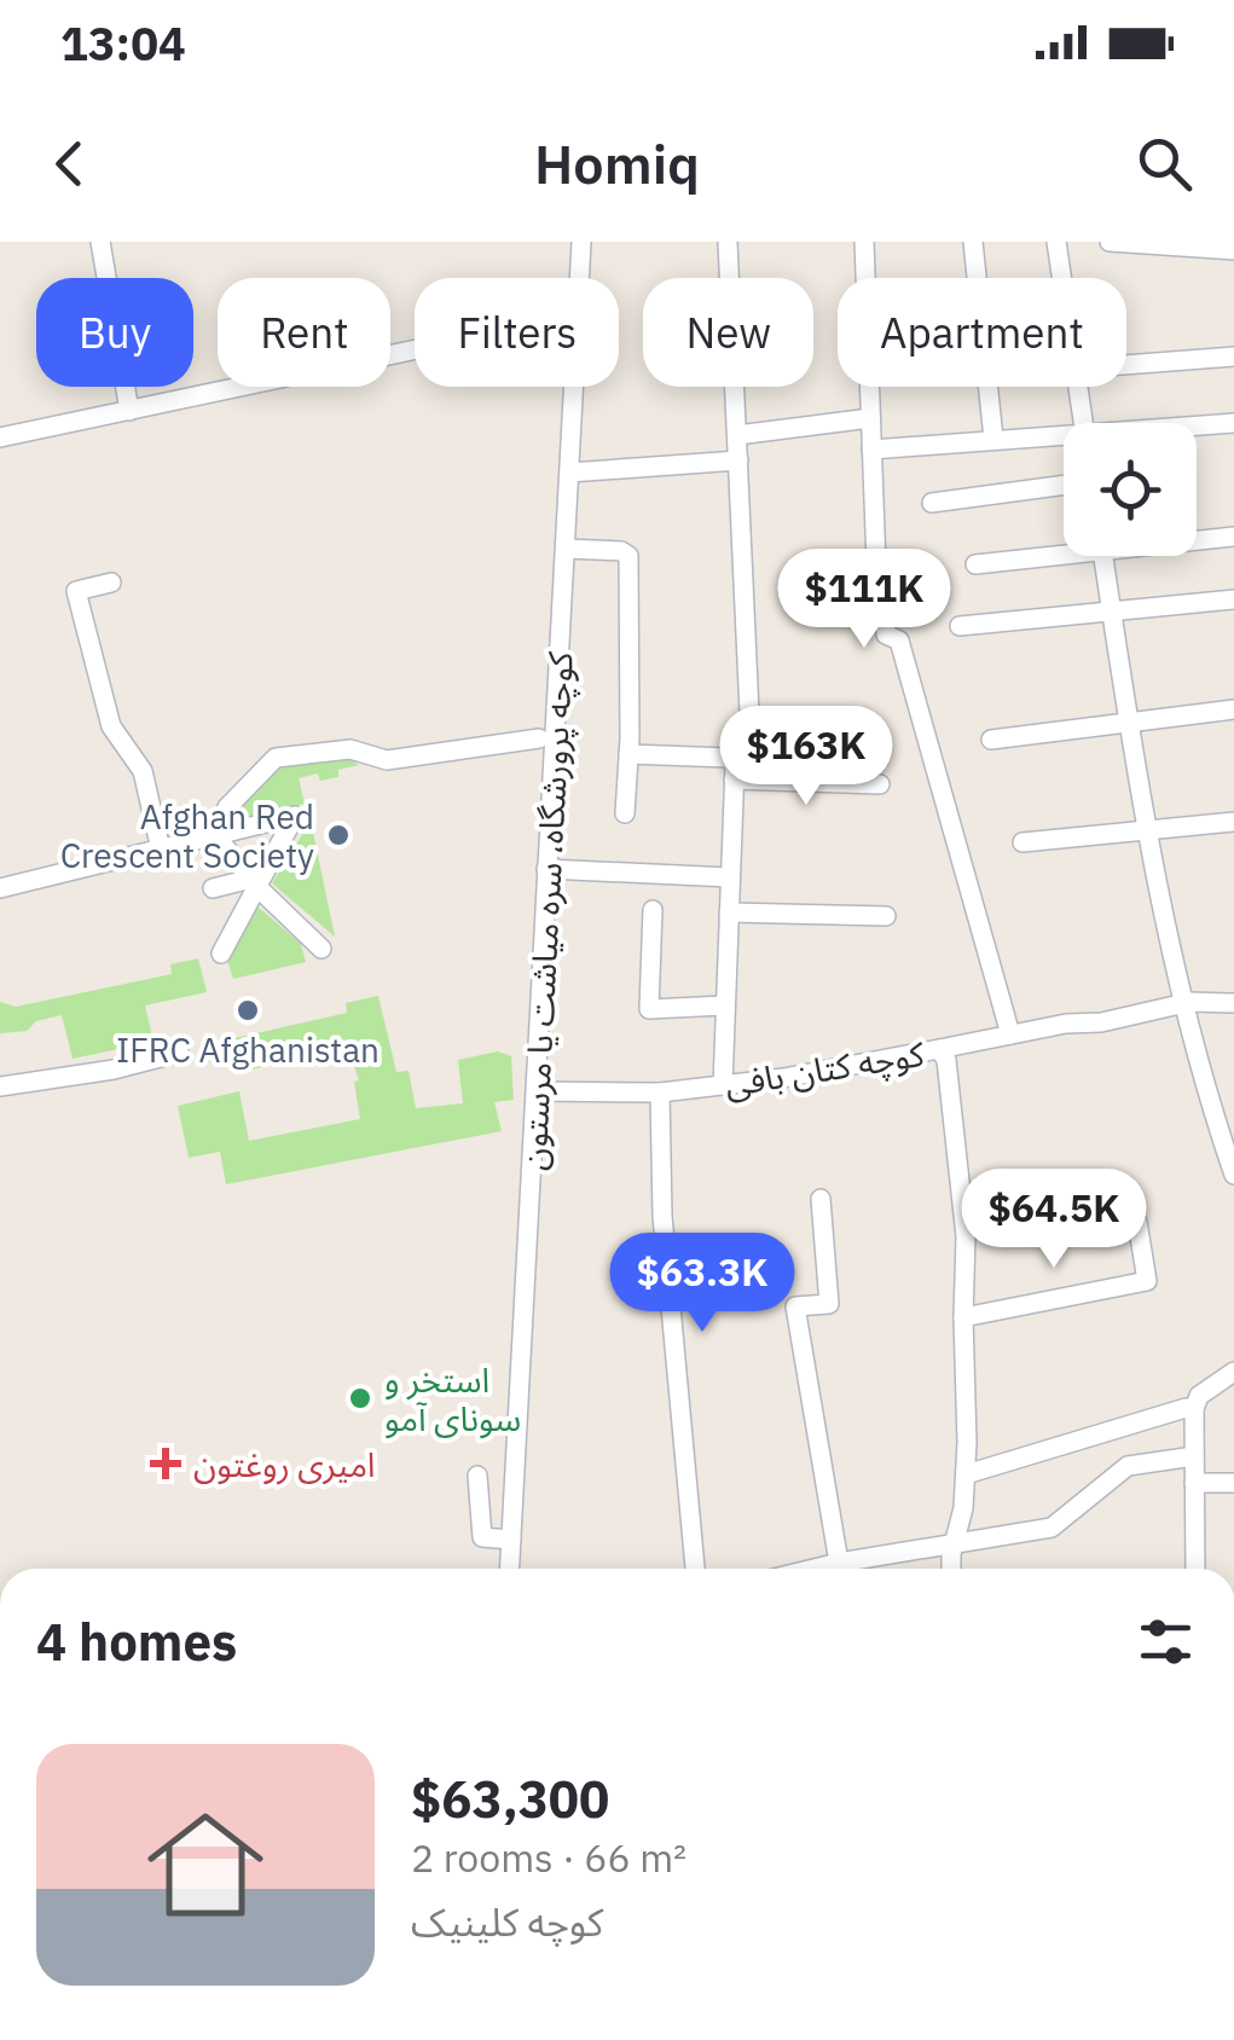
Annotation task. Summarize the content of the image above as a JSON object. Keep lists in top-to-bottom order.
{
  "streets": {
    "street": ["کوچه پرورشگاه، سره میاشت یا مرستون", "کوچه کتان بافی"]
  },
  "crossings": [
    ["کوچه پرورشگاه، سره میاشت یا مرستون", "کوچه کتان بافی"]
  ],
  "places": {
    "other": ["Afghan Red Crescent Society", "IFRC Afghanistan", "استخر و سونای آمو"],
    "health": ["امیری روغتون"]
  },
  "page": {
    "status": "13:04",
    "header": "Homiq",
    "chip": [
      "Buy",
      "Rent",
      "Filters",
      "New",
      "Apartment"
    ],
    "price": [
      "$111K",
      "$163K",
      "$64.5K",
      "$63.3K"
    ],
    "heading": "4 homes",
    "list": [
      {
        "name": "$63,300",
        "note": "2 rooms · 66 m² · کوچه کلینیک"
      }
    ]
  }
}
